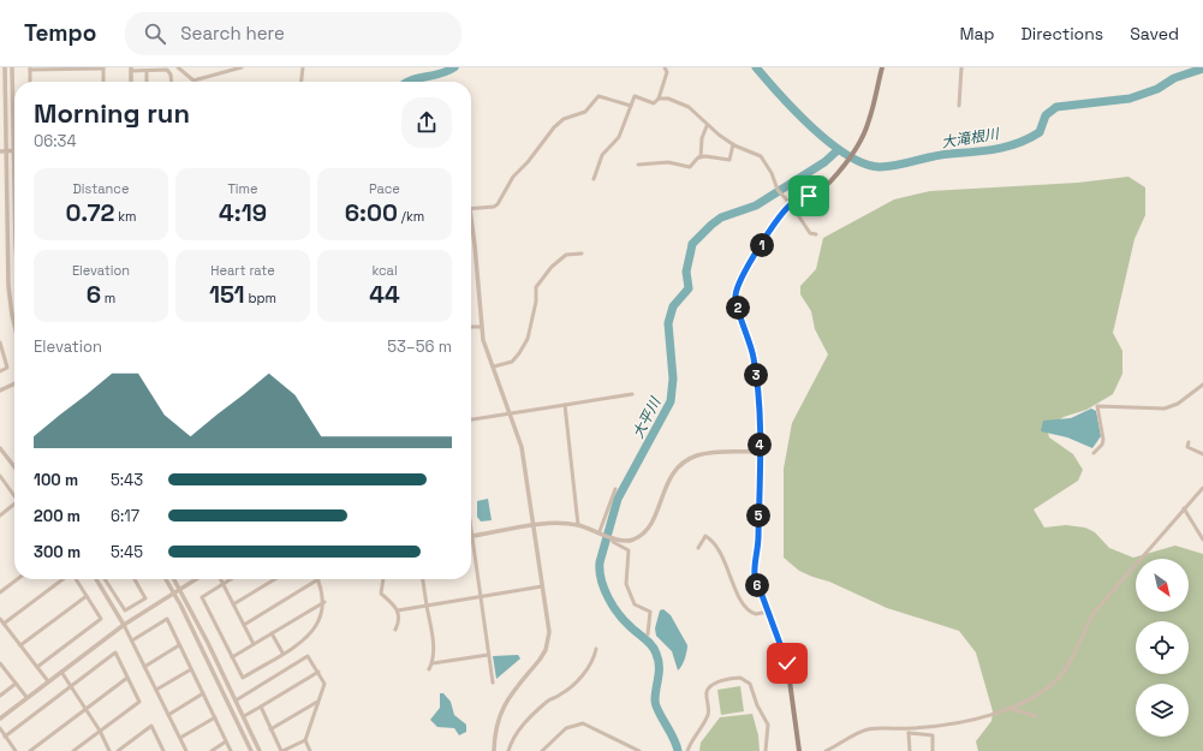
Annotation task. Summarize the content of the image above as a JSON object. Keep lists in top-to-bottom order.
{
  "water": ["大滝根川", "大平川"],
  "north": "bottom right",
  "page": {
    "header": "Tempo",
    "search": "Search here",
    "nav": ["Map", "Directions", "Saved"],
    "heading": ["Morning run", "06:34"],
    "stats": [
      ["Distance", "0.72 km"],
      ["Time", "4:19"],
      ["Pace", "6:00 /km"],
      ["Elevation", "6 m"],
      ["Heart rate", "151 bpm"],
      ["kcal", "44"]
    ],
    "pins": [
      "1",
      "2",
      "3",
      "4",
      "5",
      "6"
    ],
    "chart": ["Elevation", "53–56 m"],
    "list": [
      {
        "name": "100 m",
        "note": "5:43"
      },
      {
        "name": "200 m",
        "note": "6:17"
      },
      {
        "name": "300 m",
        "note": "5:45"
      }
    ]
  }
}
